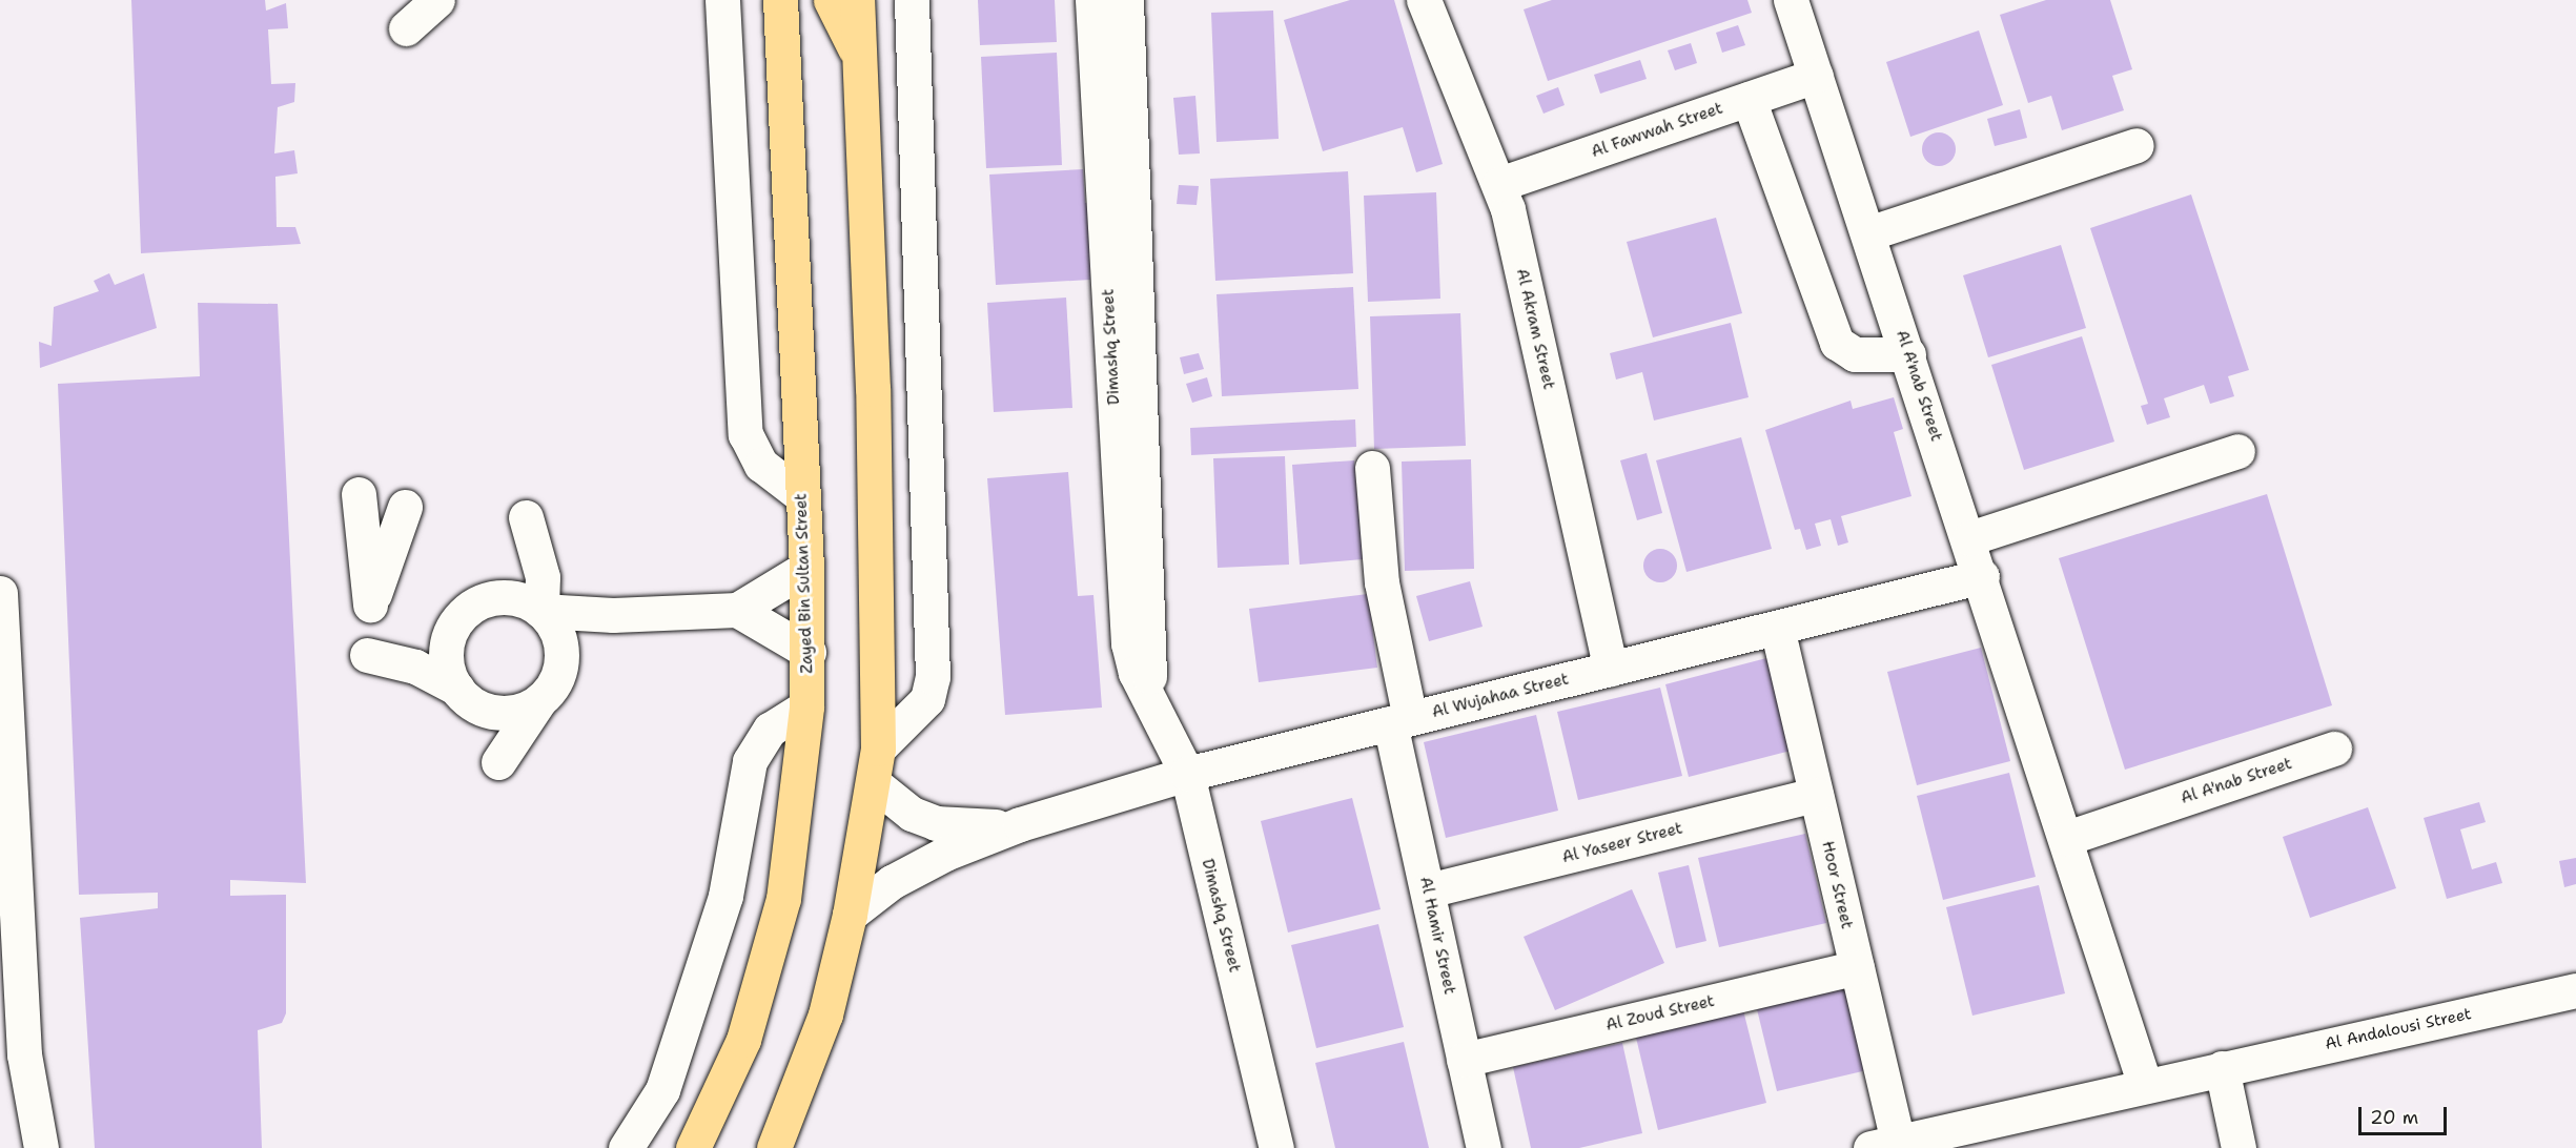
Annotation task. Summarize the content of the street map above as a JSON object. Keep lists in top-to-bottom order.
{
  "streets": {
    "highway": ["Zayed Bin Sultan Street"],
    "street": [
      "Al Fawwah Street",
      "Al Akram Street",
      "Dimashq Street",
      "Al A'nab Street",
      "Al Wujahaa Street",
      "Al Yaseer Street",
      "Hoor Street",
      "Al Hamir Street",
      "Al Zoud Street",
      "Al Andalousi Street"
    ]
  },
  "crossings": [
    ["Al Fawwah Street", "Al Akram Street"],
    ["Al Fawwah Street", "Al A'nab Street"],
    ["Al Akram Street", "Al Wujahaa Street"],
    ["Dimashq Street", "Al Wujahaa Street"],
    ["Al A'nab Street", "Al Wujahaa Street"],
    ["Al A'nab Street", "Al Andalousi Street"],
    ["Al Wujahaa Street", "Hoor Street"],
    ["Al Wujahaa Street", "Al Hamir Street"],
    ["Al Yaseer Street", "Hoor Street"],
    ["Al Yaseer Street", "Al Hamir Street"],
    ["Hoor Street", "Al Zoud Street"],
    ["Hoor Street", "Al Andalousi Street"],
    ["Al Hamir Street", "Al Zoud Street"]
  ],
  "scale_bar": "20 m"
}
